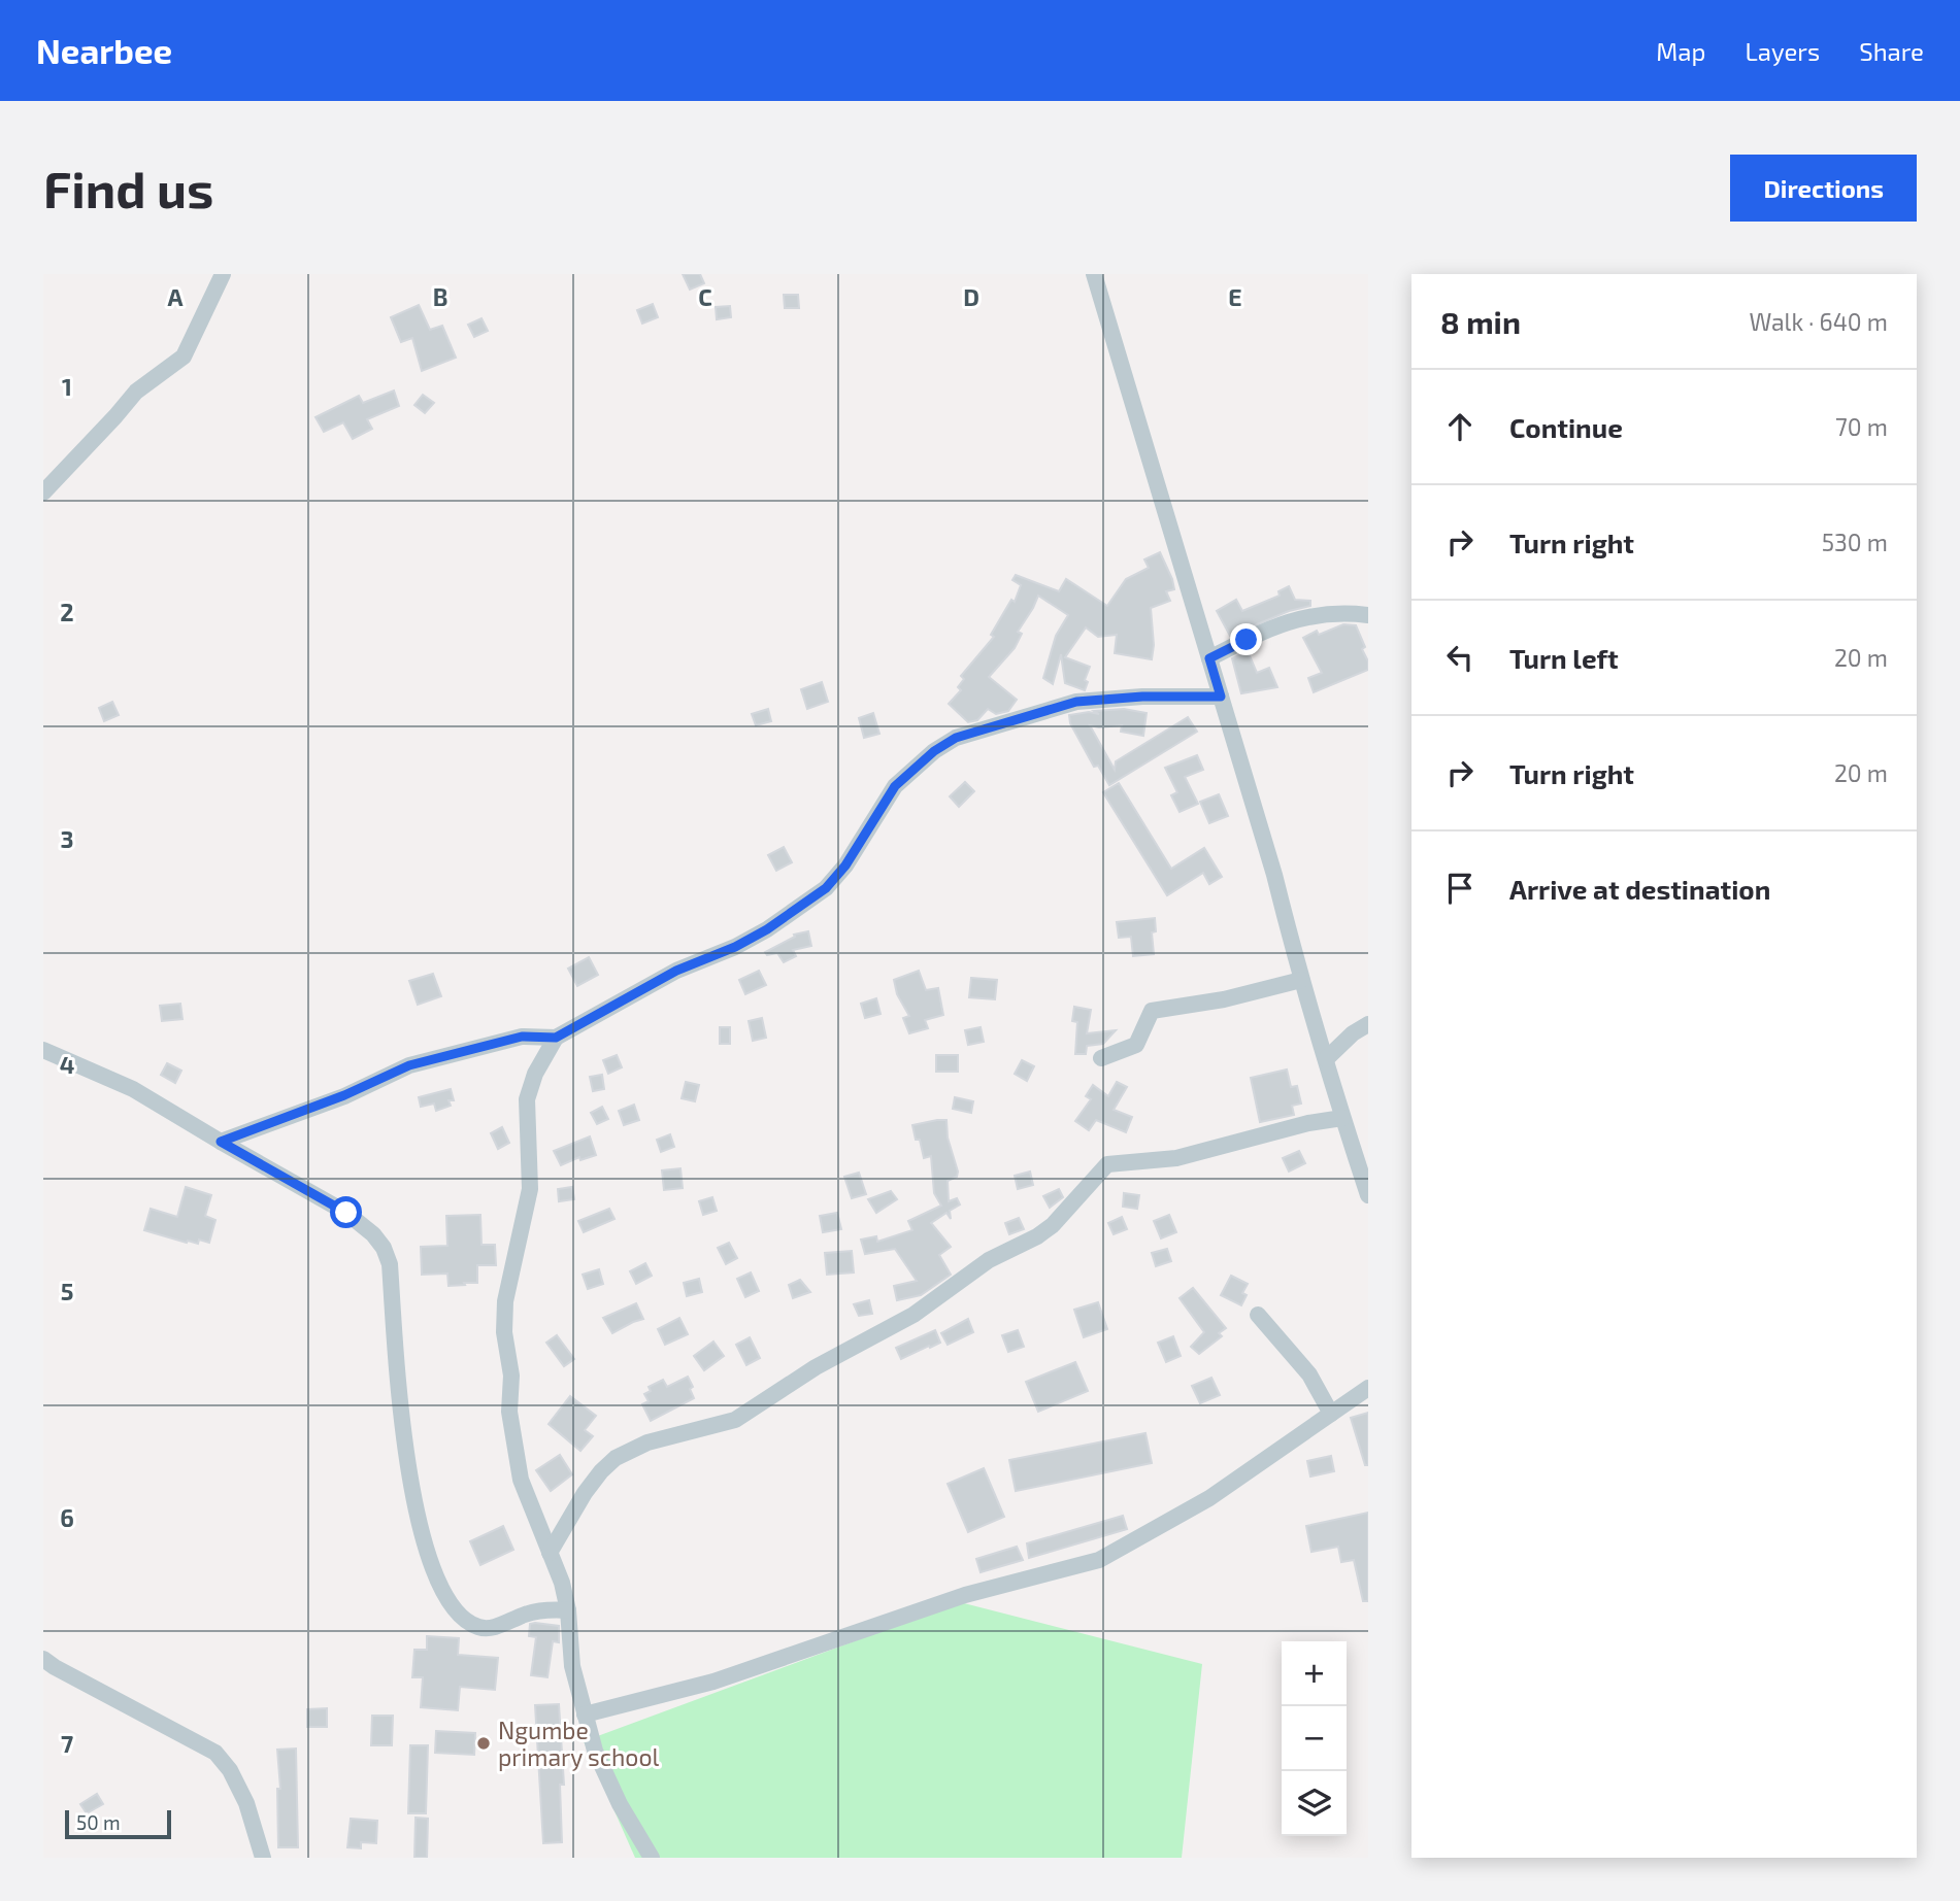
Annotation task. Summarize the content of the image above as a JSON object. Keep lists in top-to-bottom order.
{
  "places": ["Ngumbe primary school"],
  "scale_bar": "50 m",
  "page": {
    "header": "Nearbee",
    "nav": ["Map", "Layers", "Share"],
    "buttons": "Directions",
    "title": "Find us",
    "heading": ["8 min", "Walk · 640 m"],
    "list": [
      ["Continue", "70 m"],
      ["Turn right", "530 m"],
      ["Turn left", "20 m"],
      ["Turn right", "20 m"],
      "Arrive at destination"
    ],
    "map_buttons": ["+", "−"],
    "scale": "50 m"
  },
  "grid": {
    "columns": [
      "A",
      "B",
      "C",
      "D",
      "E"
    ],
    "rows": [
      "1",
      "2",
      "3",
      "4",
      "5",
      "6",
      "7"
    ]
  }
}
